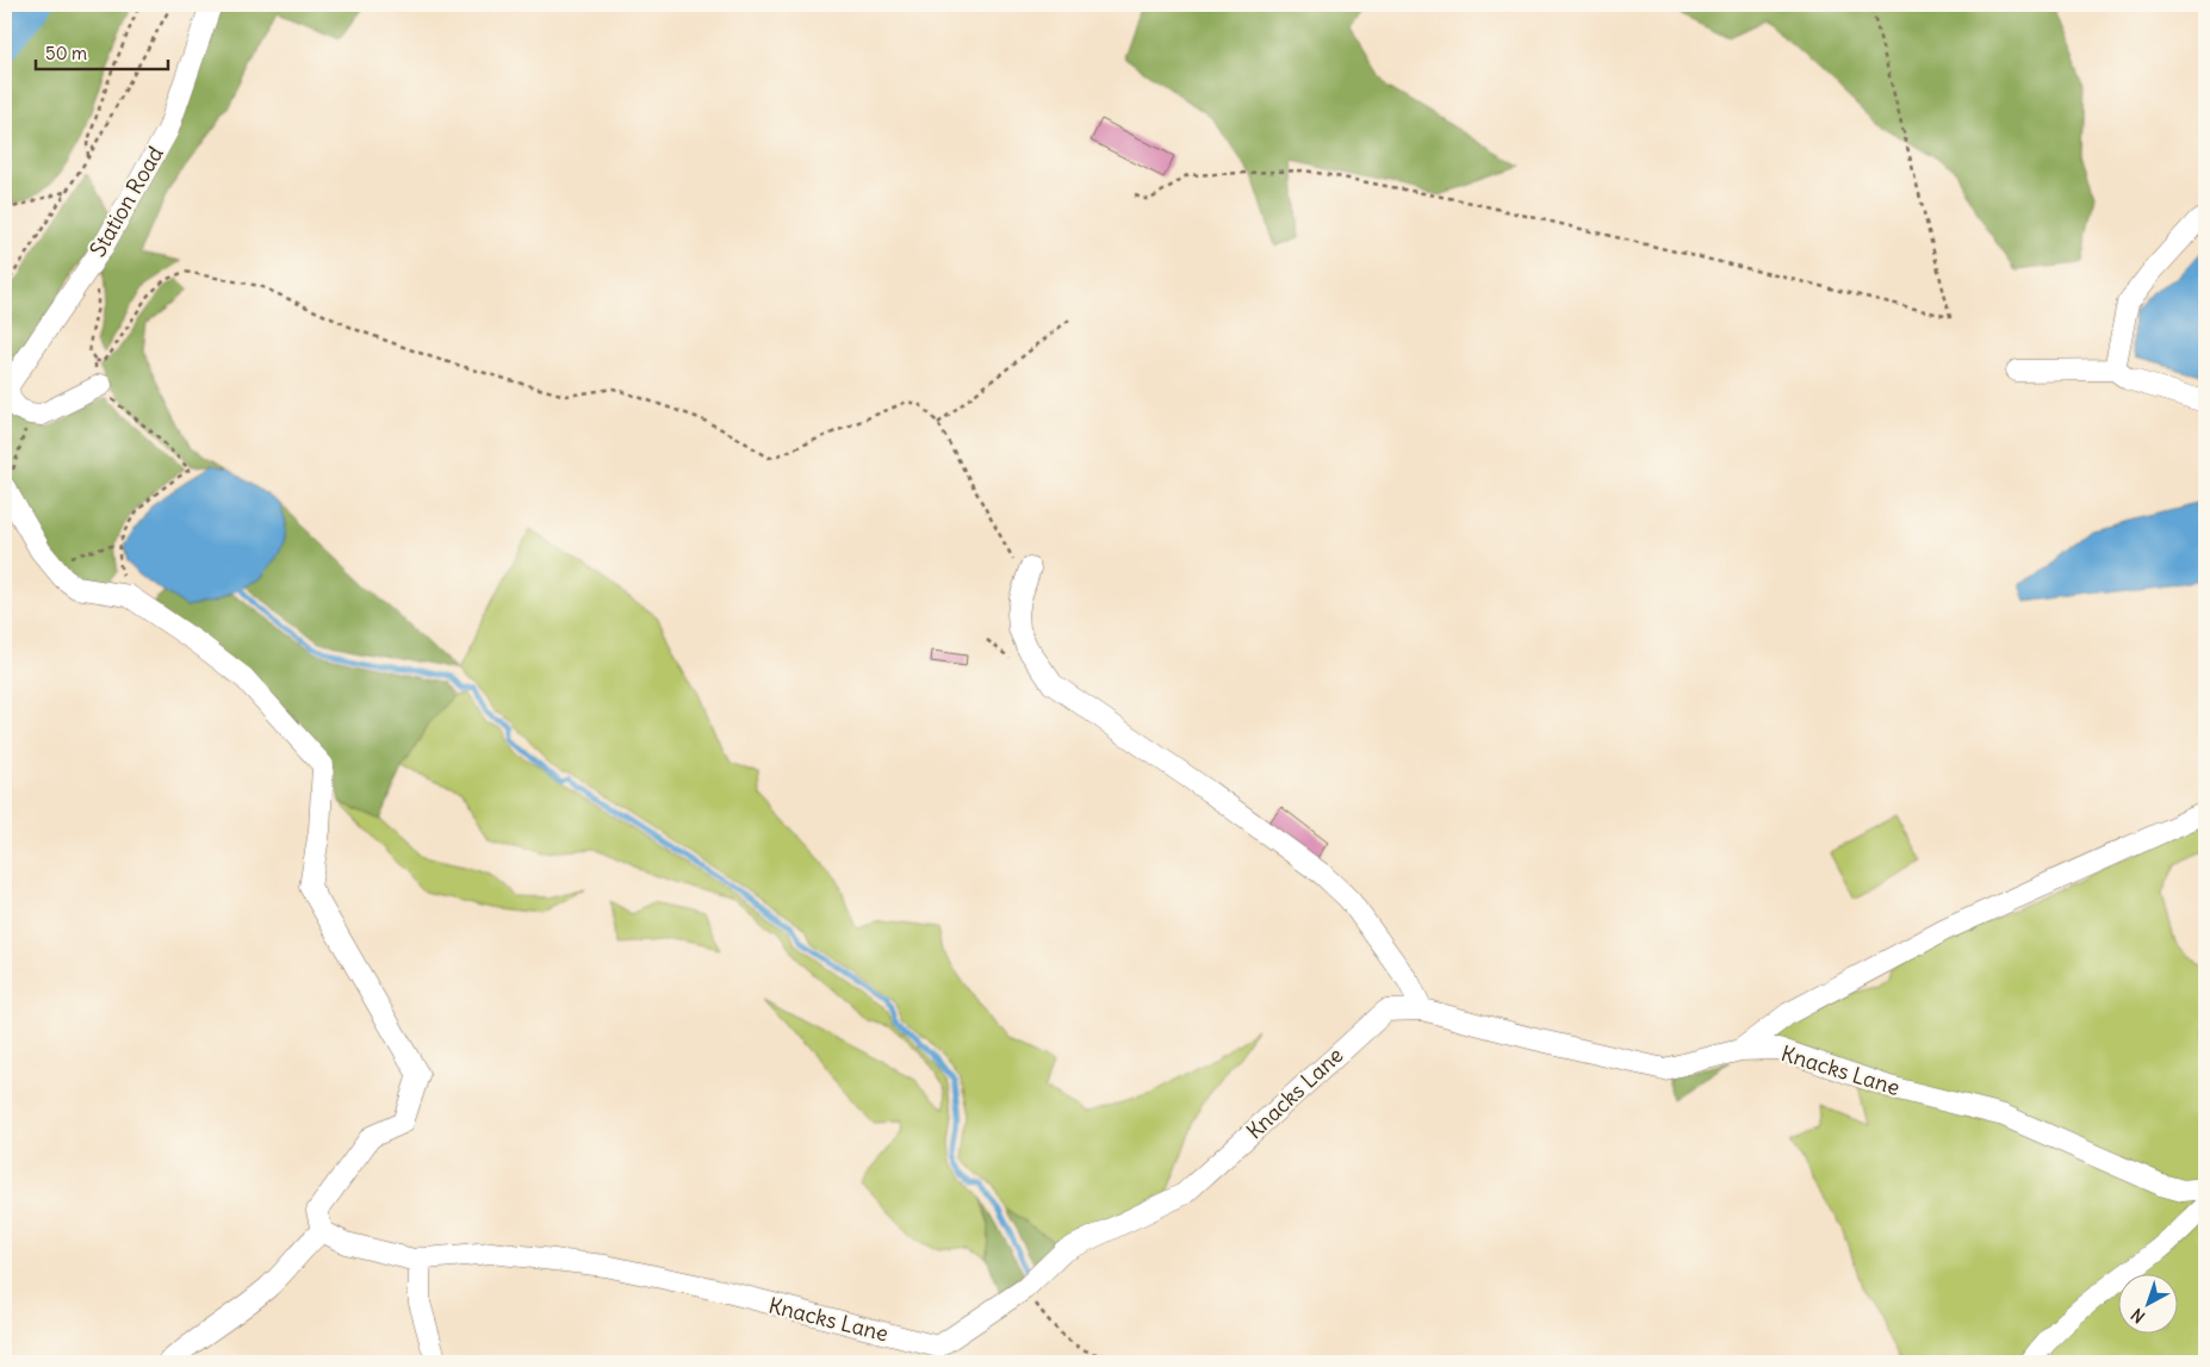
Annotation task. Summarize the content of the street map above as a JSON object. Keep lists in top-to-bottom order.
{
  "streets": {
    "street": ["Station Road", "Knacks Lane"]
  },
  "scale_bar": "50 m",
  "north": "bottom left"
}
